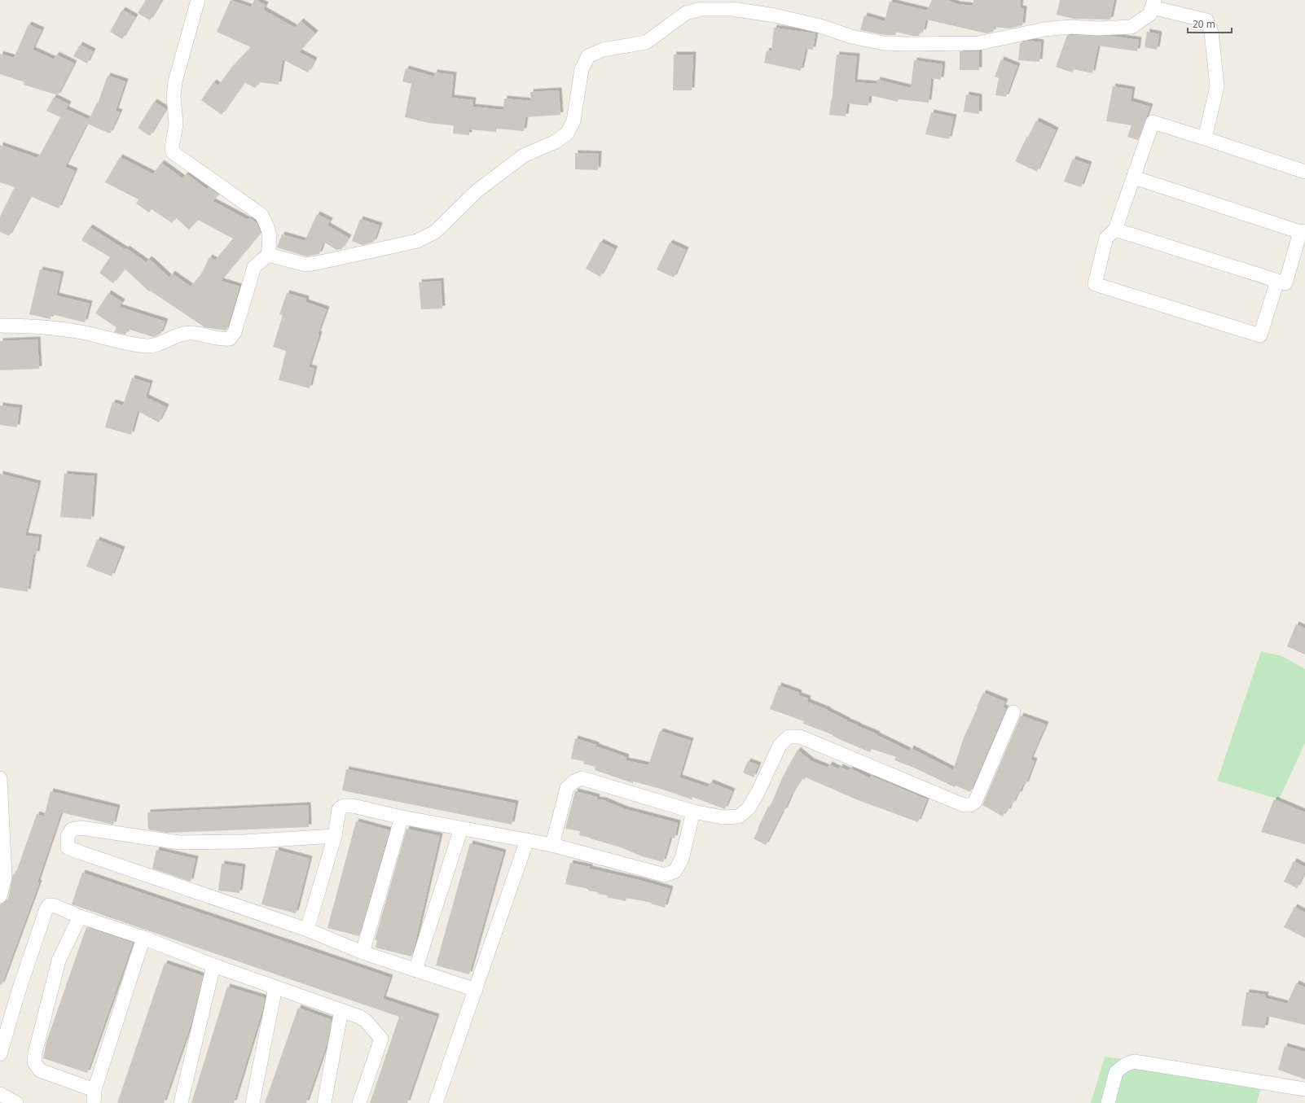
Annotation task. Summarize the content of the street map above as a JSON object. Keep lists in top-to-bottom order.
{
  "scale_bar": "20 m"
}
